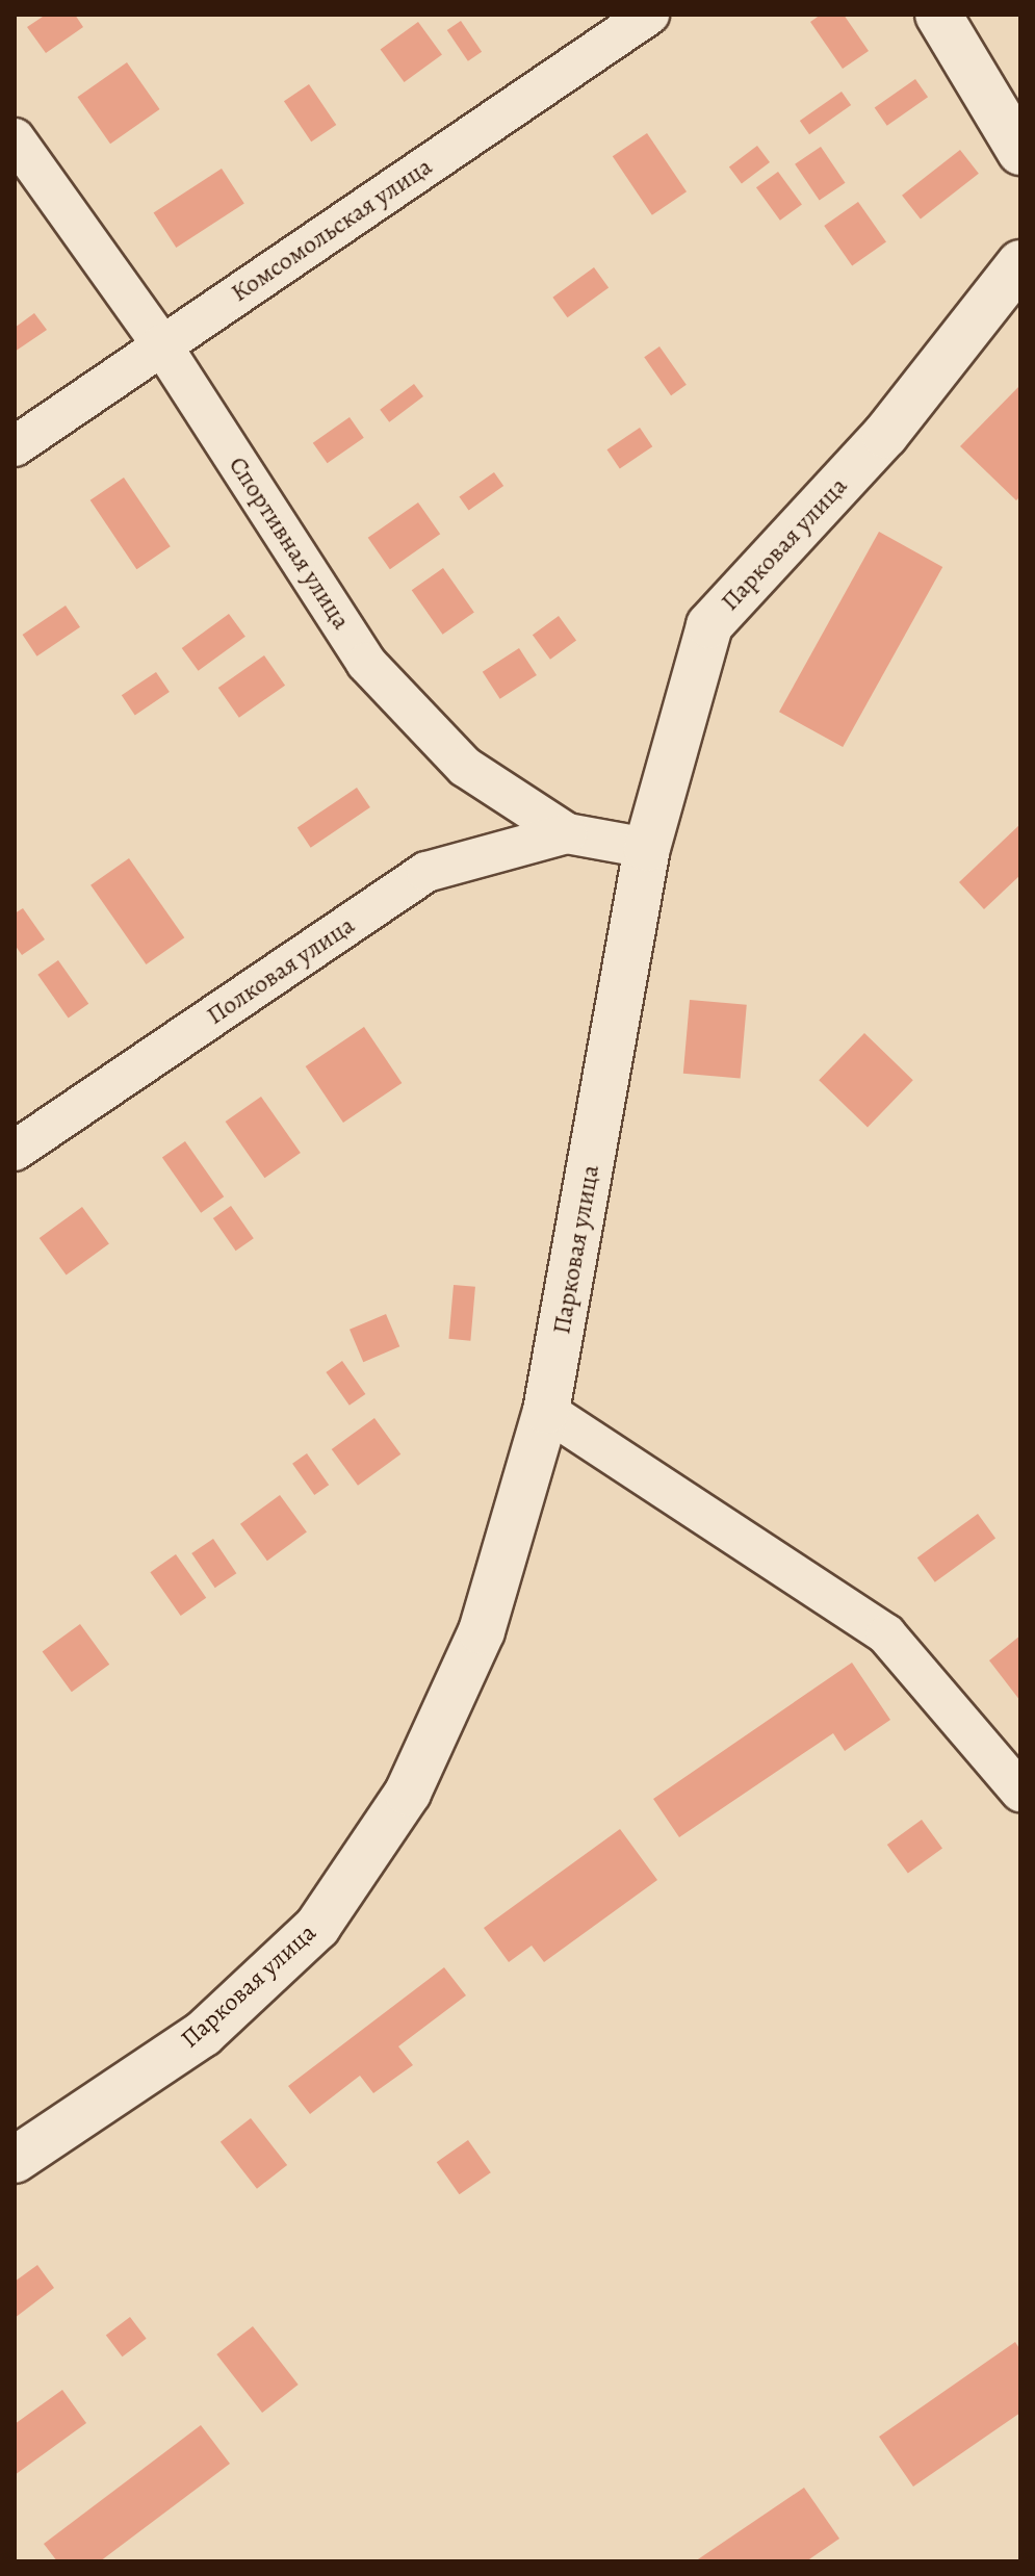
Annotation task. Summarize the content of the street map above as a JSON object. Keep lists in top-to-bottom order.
{
  "streets": {
    "main road": ["Парковая улица"],
    "street": ["Комсомольская улица", "Спортивная улица", "Полковая улица"]
  },
  "crossings": [
    ["Комсомольская улица", "Спортивная улица"],
    ["Спортивная улица", "Парковая улица"],
    ["Спортивная улица", "Полковая улица"]
  ]
}
